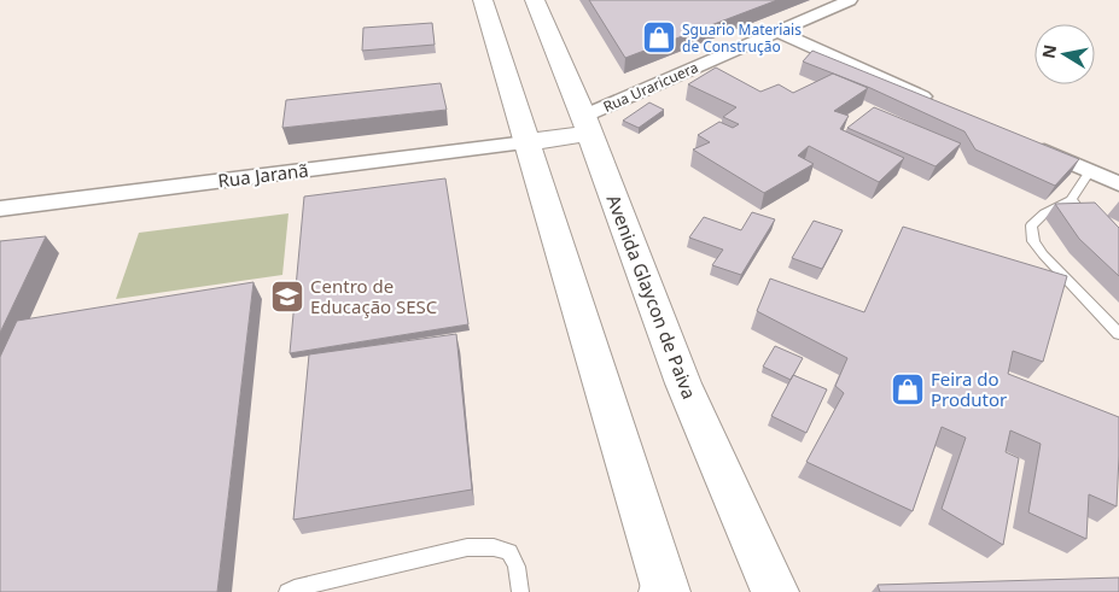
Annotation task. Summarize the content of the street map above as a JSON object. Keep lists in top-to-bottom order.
{
  "streets": {
    "main road": ["Avenida Glaycon de Paiva"],
    "street": ["Rua Uraricuera", "Rua Jaranã"]
  },
  "crossings": [
    ["Rua Uraricuera", "Avenida Glaycon de Paiva"]
  ],
  "places": {
    "shop": ["Sguario Materiais de Construção", "Feira do Produtor"],
    "school or university": ["Centro de Educação SESC"]
  },
  "north": "left"
}
